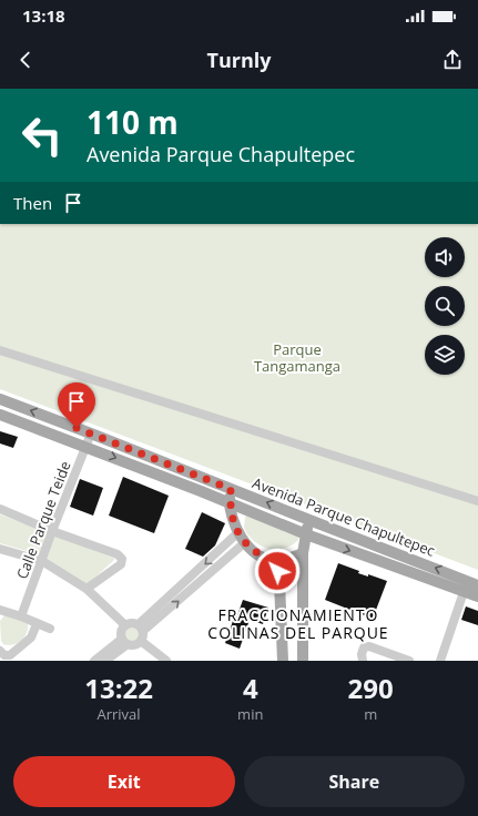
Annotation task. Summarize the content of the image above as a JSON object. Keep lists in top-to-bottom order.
{
  "streets": {
    "main road": ["Avenida Parque Chapultepec"],
    "street": ["Calle Parque Teide"]
  },
  "crossings": [
    ["Avenida Parque Chapultepec", "Calle Parque Teide"]
  ],
  "districts": ["FRACCIONAMIENTO COLINAS DEL PARQUE"],
  "parks": ["Parque Tangamanga"],
  "page": {
    "status": "13:18",
    "header": "Turnly",
    "turn": ["110 m", "Avenida Parque Chapultepec"],
    "then": "Then",
    "eta": [
      "13:22",
      "Arrival",
      "4",
      "min",
      "290",
      "m"
    ],
    "buttons": ["Exit", "Share"]
  }
}
